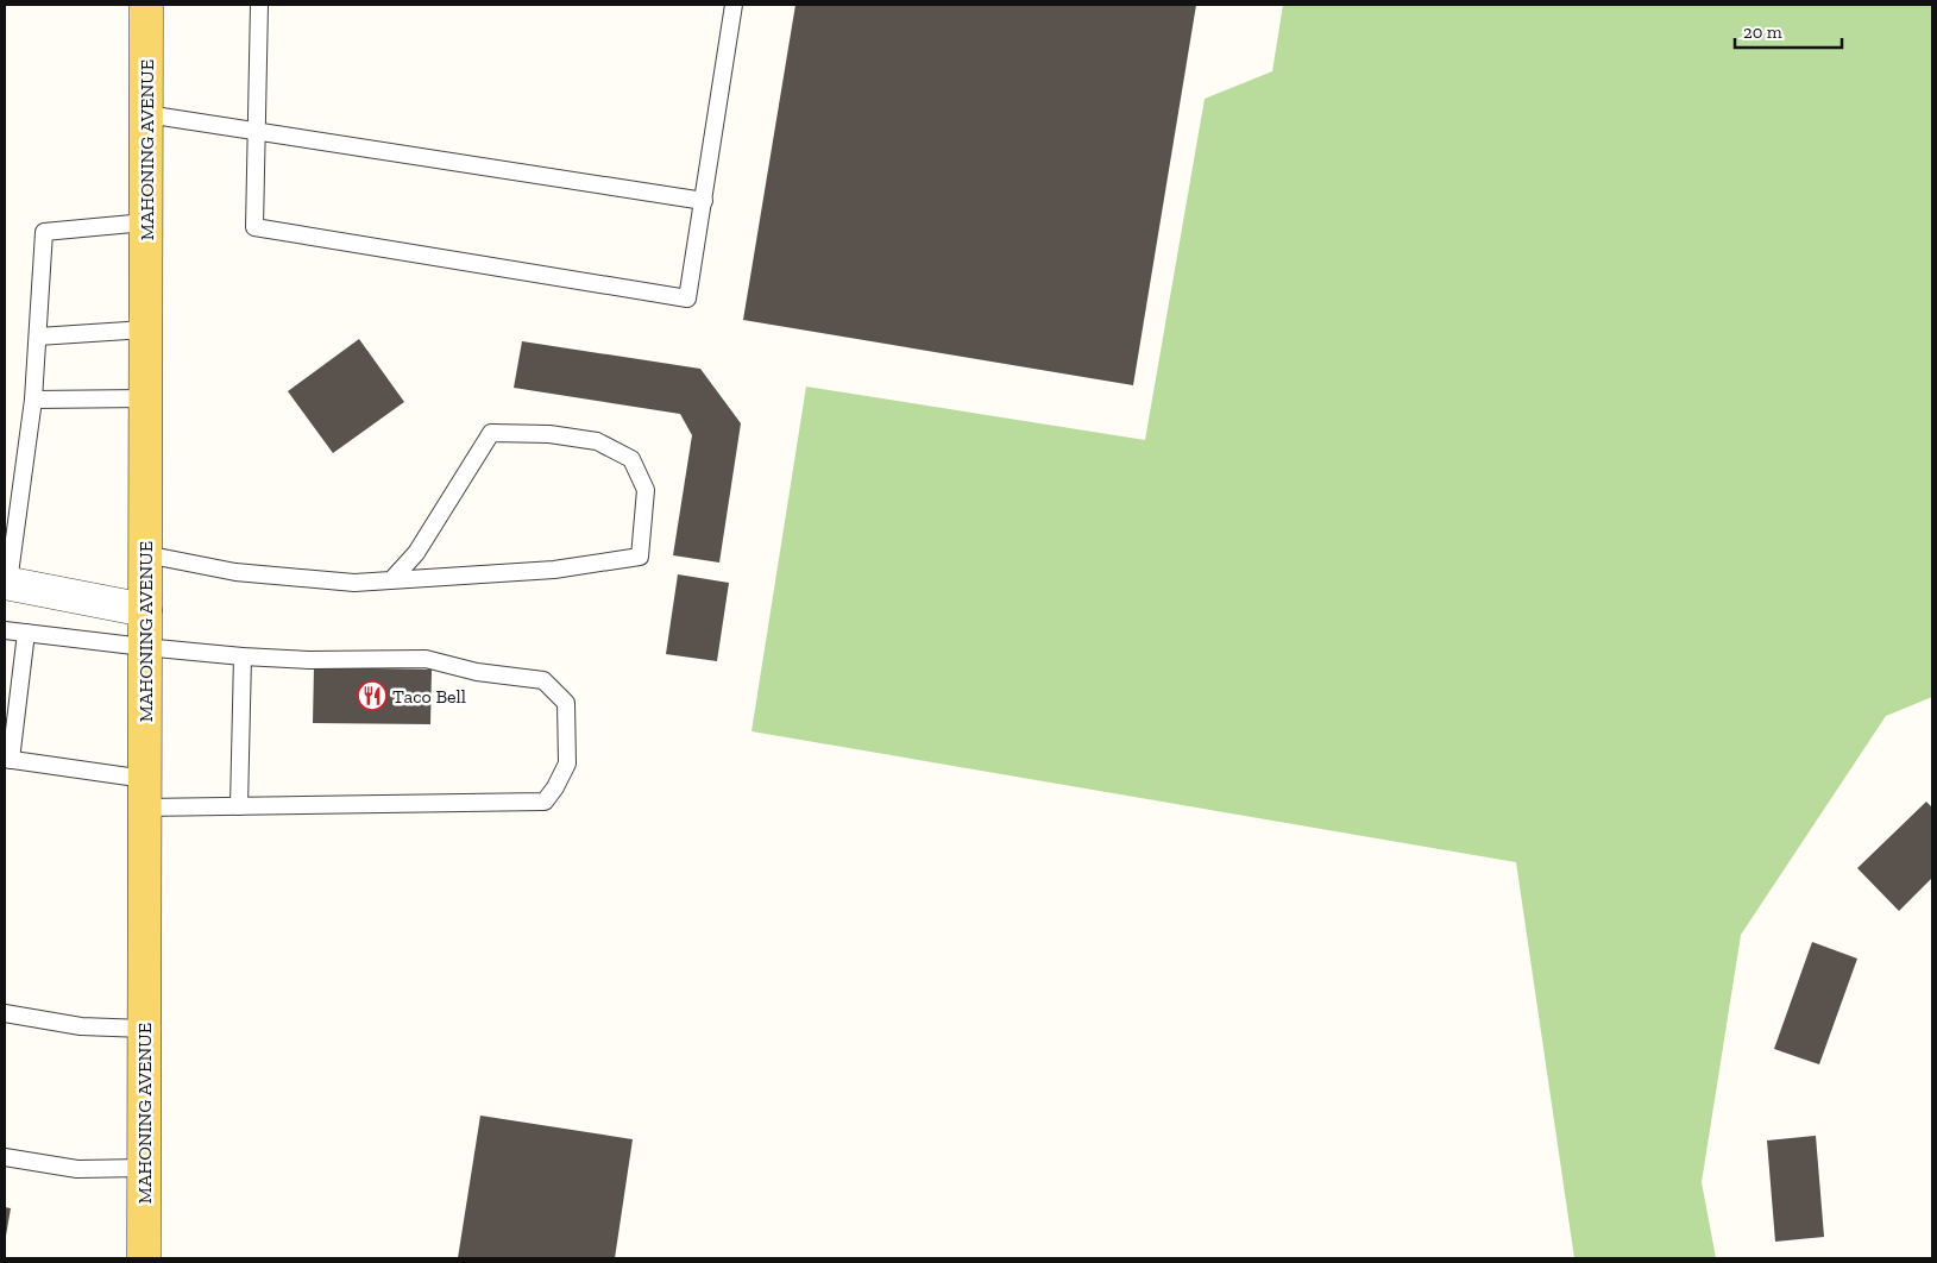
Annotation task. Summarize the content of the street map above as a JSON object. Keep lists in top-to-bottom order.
{
  "streets": {
    "main road": ["MAHONING AVENUE"]
  },
  "places": {
    "restaurant": ["Taco Bell"]
  },
  "scale_bar": "20 m"
}
